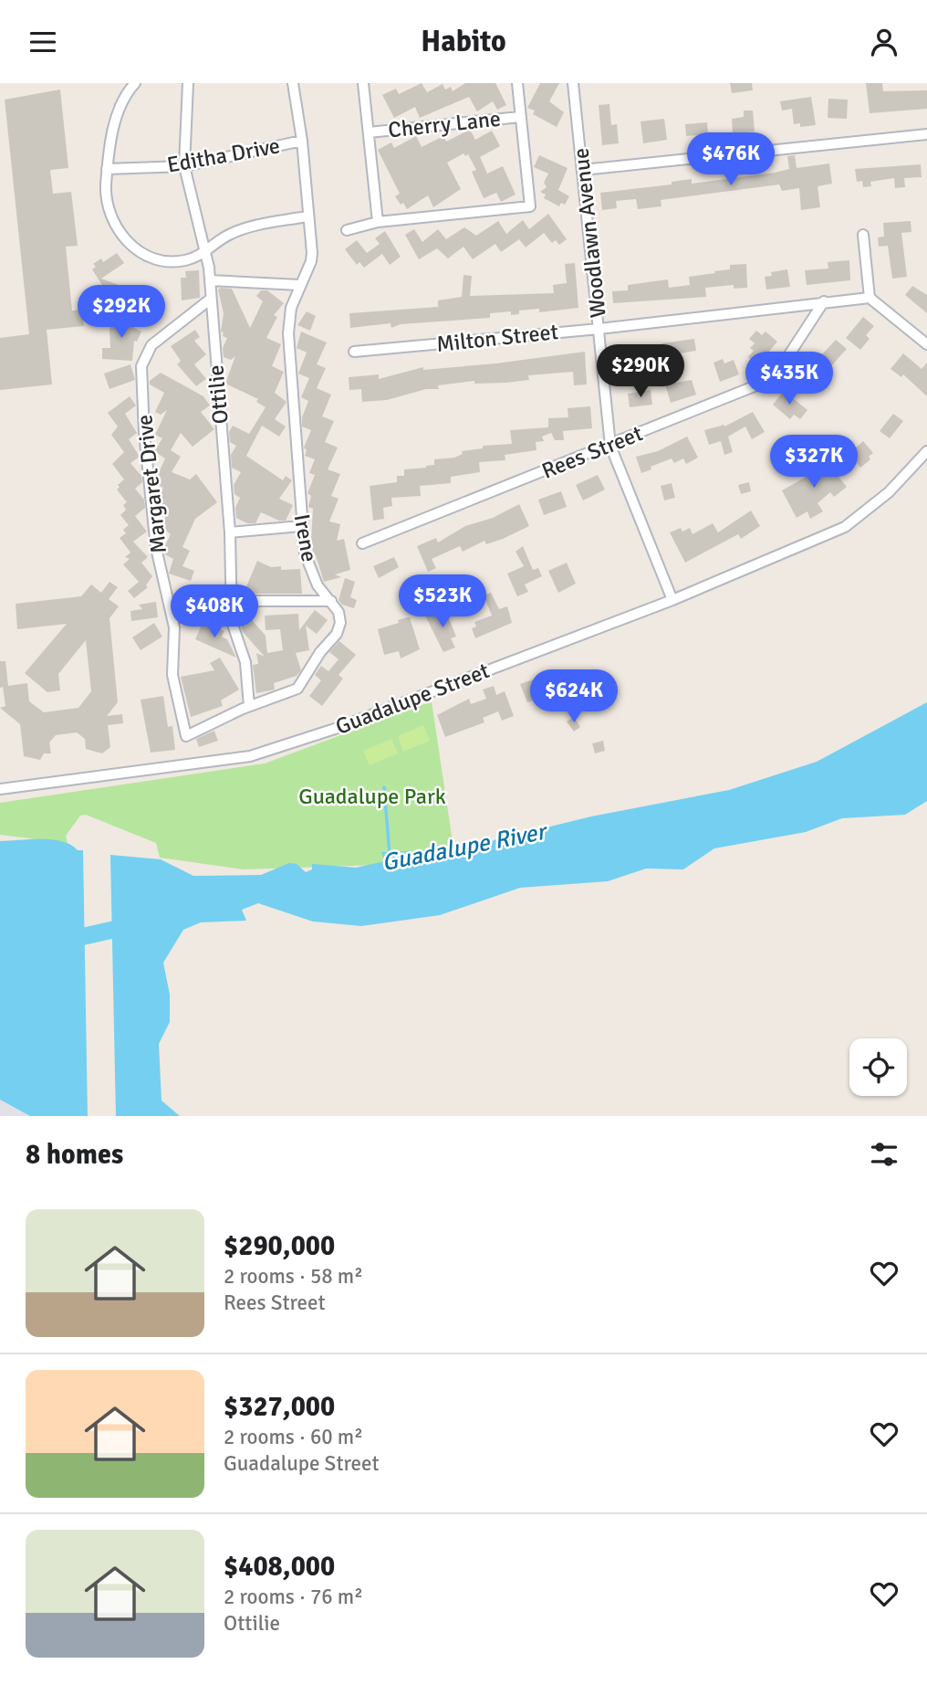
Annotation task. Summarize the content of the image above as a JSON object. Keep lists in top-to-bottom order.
{
  "streets": {
    "street": [
      "Cherry Lane",
      "Editha Drive",
      "Woodlawn Avenue",
      "Milton Street",
      "Ottilie",
      "Rees Street",
      "Margaret Drive",
      "Irene",
      "Guadalupe Street"
    ]
  },
  "crossings": [
    ["Editha Drive", "Ottilie"],
    ["Editha Drive", "Irene"],
    ["Woodlawn Avenue", "Milton Street"],
    ["Woodlawn Avenue", "Rees Street"],
    ["Woodlawn Avenue", "Guadalupe Street"],
    ["Milton Street", "Rees Street"],
    ["Ottilie", "Margaret Drive"],
    ["Ottilie", "Irene"],
    ["Margaret Drive", "Irene"]
  ],
  "water": ["Guadalupe River"],
  "parks": ["Guadalupe Park"],
  "page": {
    "header": "Habito",
    "price": [
      "$476K",
      "$292K",
      "$290K",
      "$435K",
      "$327K",
      "$523K",
      "$408K",
      "$624K"
    ],
    "heading": "8 homes",
    "list": [
      {
        "name": "$290,000",
        "note": "2 rooms · 58 m² · Rees Street"
      },
      {
        "name": "$327,000",
        "note": "2 rooms · 60 m² · Guadalupe Street"
      },
      {
        "name": "$408,000",
        "note": "2 rooms · 76 m² · Ottilie"
      }
    ]
  }
}
